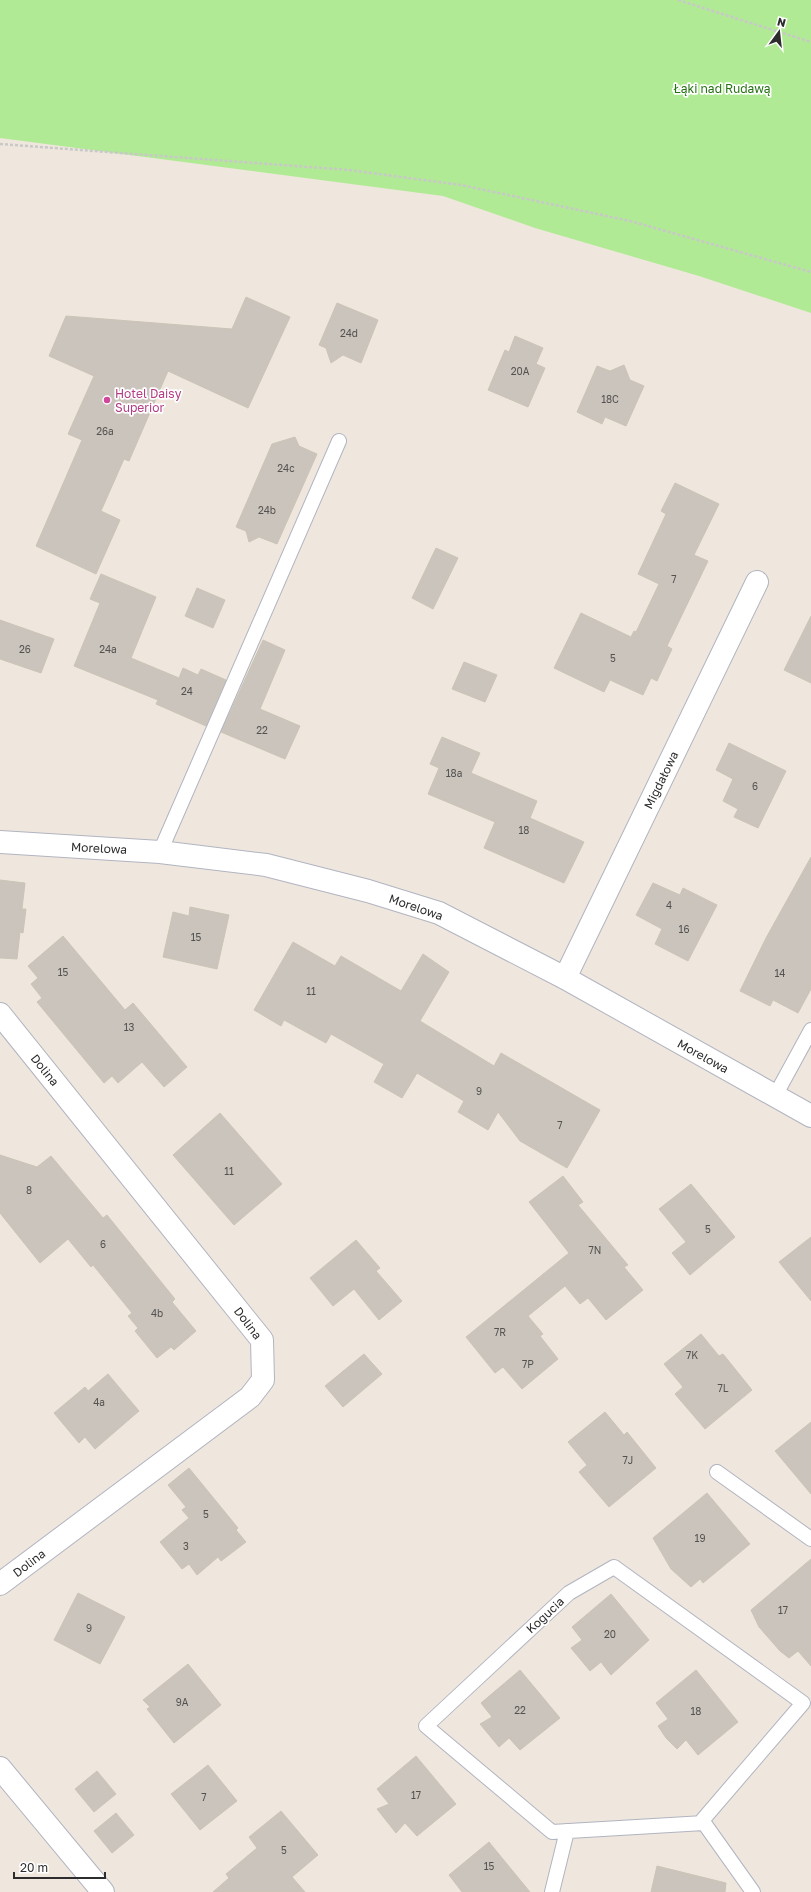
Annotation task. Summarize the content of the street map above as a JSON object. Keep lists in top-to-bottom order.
{
  "streets": {
    "street": ["Migdałowa", "Morelowa", "Dolina"],
    "lane": ["Kogucia"]
  },
  "crossings": [
    ["Migdałowa", "Morelowa"]
  ],
  "parks": ["Łąki nad Rudawą"],
  "places": ["Hotel Daisy Superior"],
  "house_numbers": [
    "24d",
    "20A",
    "18C",
    "26a",
    "24c",
    "24b",
    "7",
    "26",
    "24a",
    "5",
    "24",
    "22",
    "18a",
    "6",
    "18",
    "4",
    "16",
    "15",
    "15",
    "14",
    "11",
    "13",
    "9",
    "7",
    "11",
    "8",
    "5",
    "6",
    "7N",
    "4b",
    "7R",
    "7K",
    "7P",
    "7L",
    "4a",
    "7J",
    "5",
    "19",
    "3",
    "17",
    "9",
    "20",
    "9A",
    "22",
    "18",
    "17",
    "7",
    "5",
    "15"
  ],
  "scale_bar": "20 m",
  "north": "top"
}
